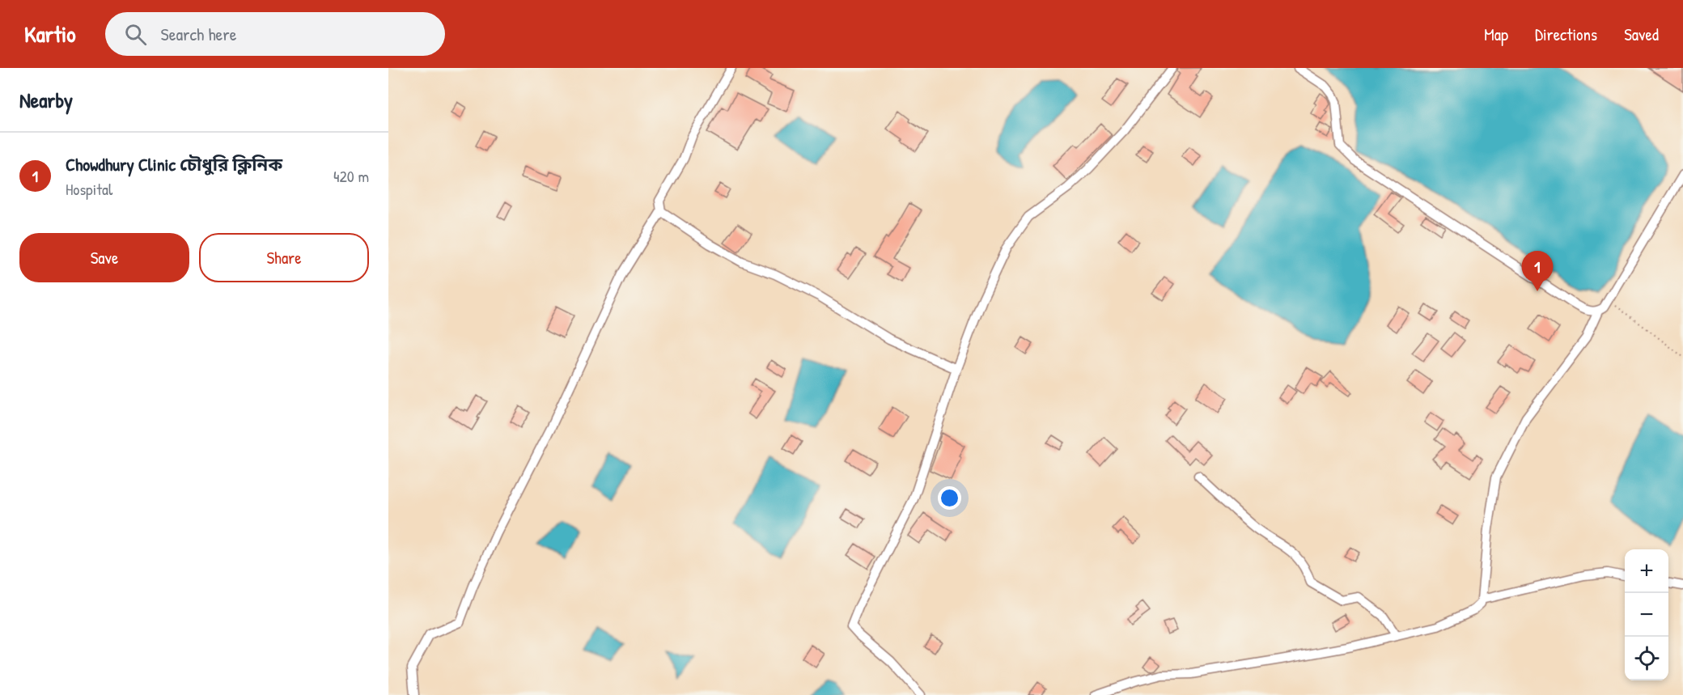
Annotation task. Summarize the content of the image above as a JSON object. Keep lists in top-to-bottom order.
{
  "page": {
    "header": "Kartio",
    "search": "Search here",
    "nav": ["Map", "Directions", "Saved"],
    "heading": "Nearby",
    "list": [
      {
        "mark": "1",
        "name": "Chowdhury Clinic চৌধুরি ক্লিনিক",
        "note": "Hospital",
        "value": "420 m"
      }
    ],
    "buttons": ["Save", "Share"],
    "pins": "1",
    "map_buttons": ["+", "−"]
  }
}
